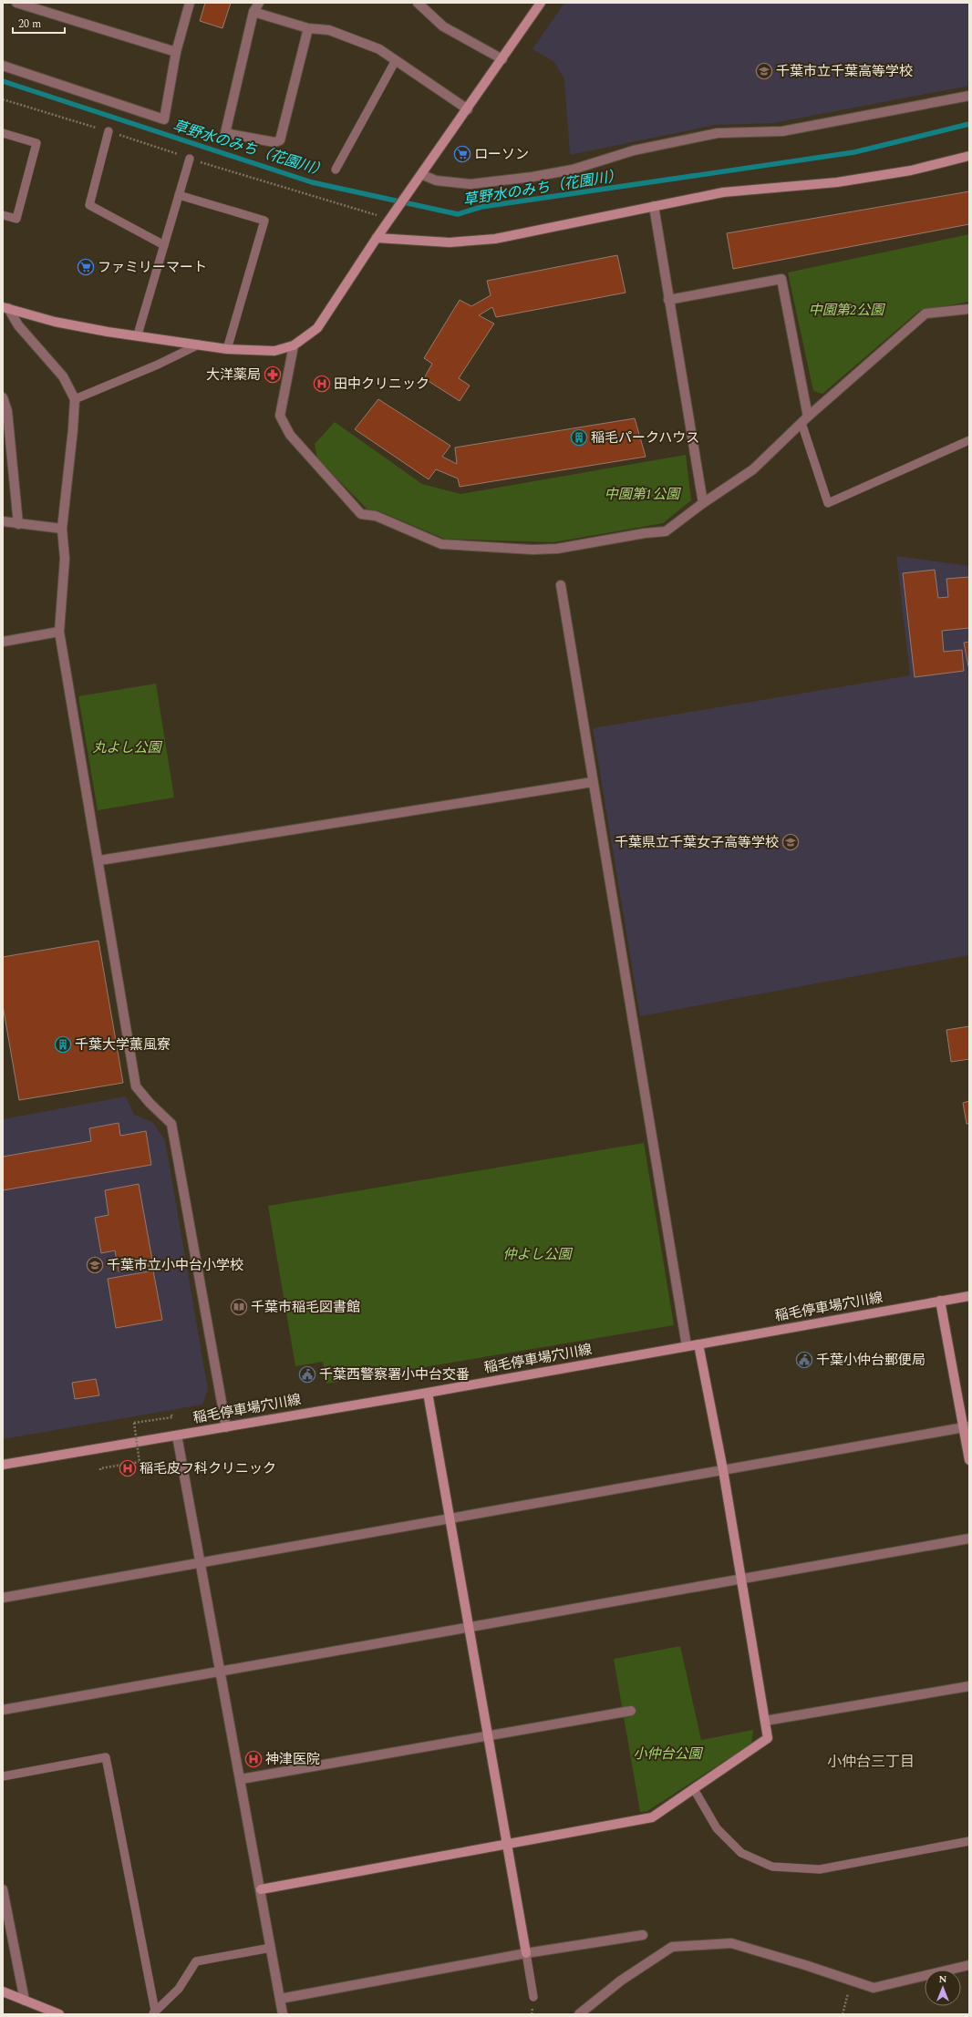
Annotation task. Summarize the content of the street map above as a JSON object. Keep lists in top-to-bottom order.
{
  "streets": {
    "street": ["稲毛停車場穴川線"]
  },
  "districts": ["小仲台三丁目"],
  "water": ["草野水のみち（花園川）"],
  "parks": [
    "中園第2公園",
    "中園第1公園",
    "丸よし公園",
    "仲よし公園",
    "小仲台公園"
  ],
  "places": {
    "school or university": ["千葉市立千葉高等学校", "千葉県立千葉女子高等学校", "千葉市立小中台小学校"],
    "supermarket": ["ローソン", "ファミリーマート"],
    "pharmacy": ["大洋薬局"],
    "hospital": ["田中クリニック", "稲毛皮フ科クリニック", "神津医院"],
    "building": ["稲毛パークハウス", "千葉大学薫風寮"],
    "library": ["千葉市稲毛図書館"],
    "public building": ["千葉小仲台郵便局", "千葉西警察署小中台交番"]
  },
  "scale_bar": "20 m",
  "north": "top"
}
